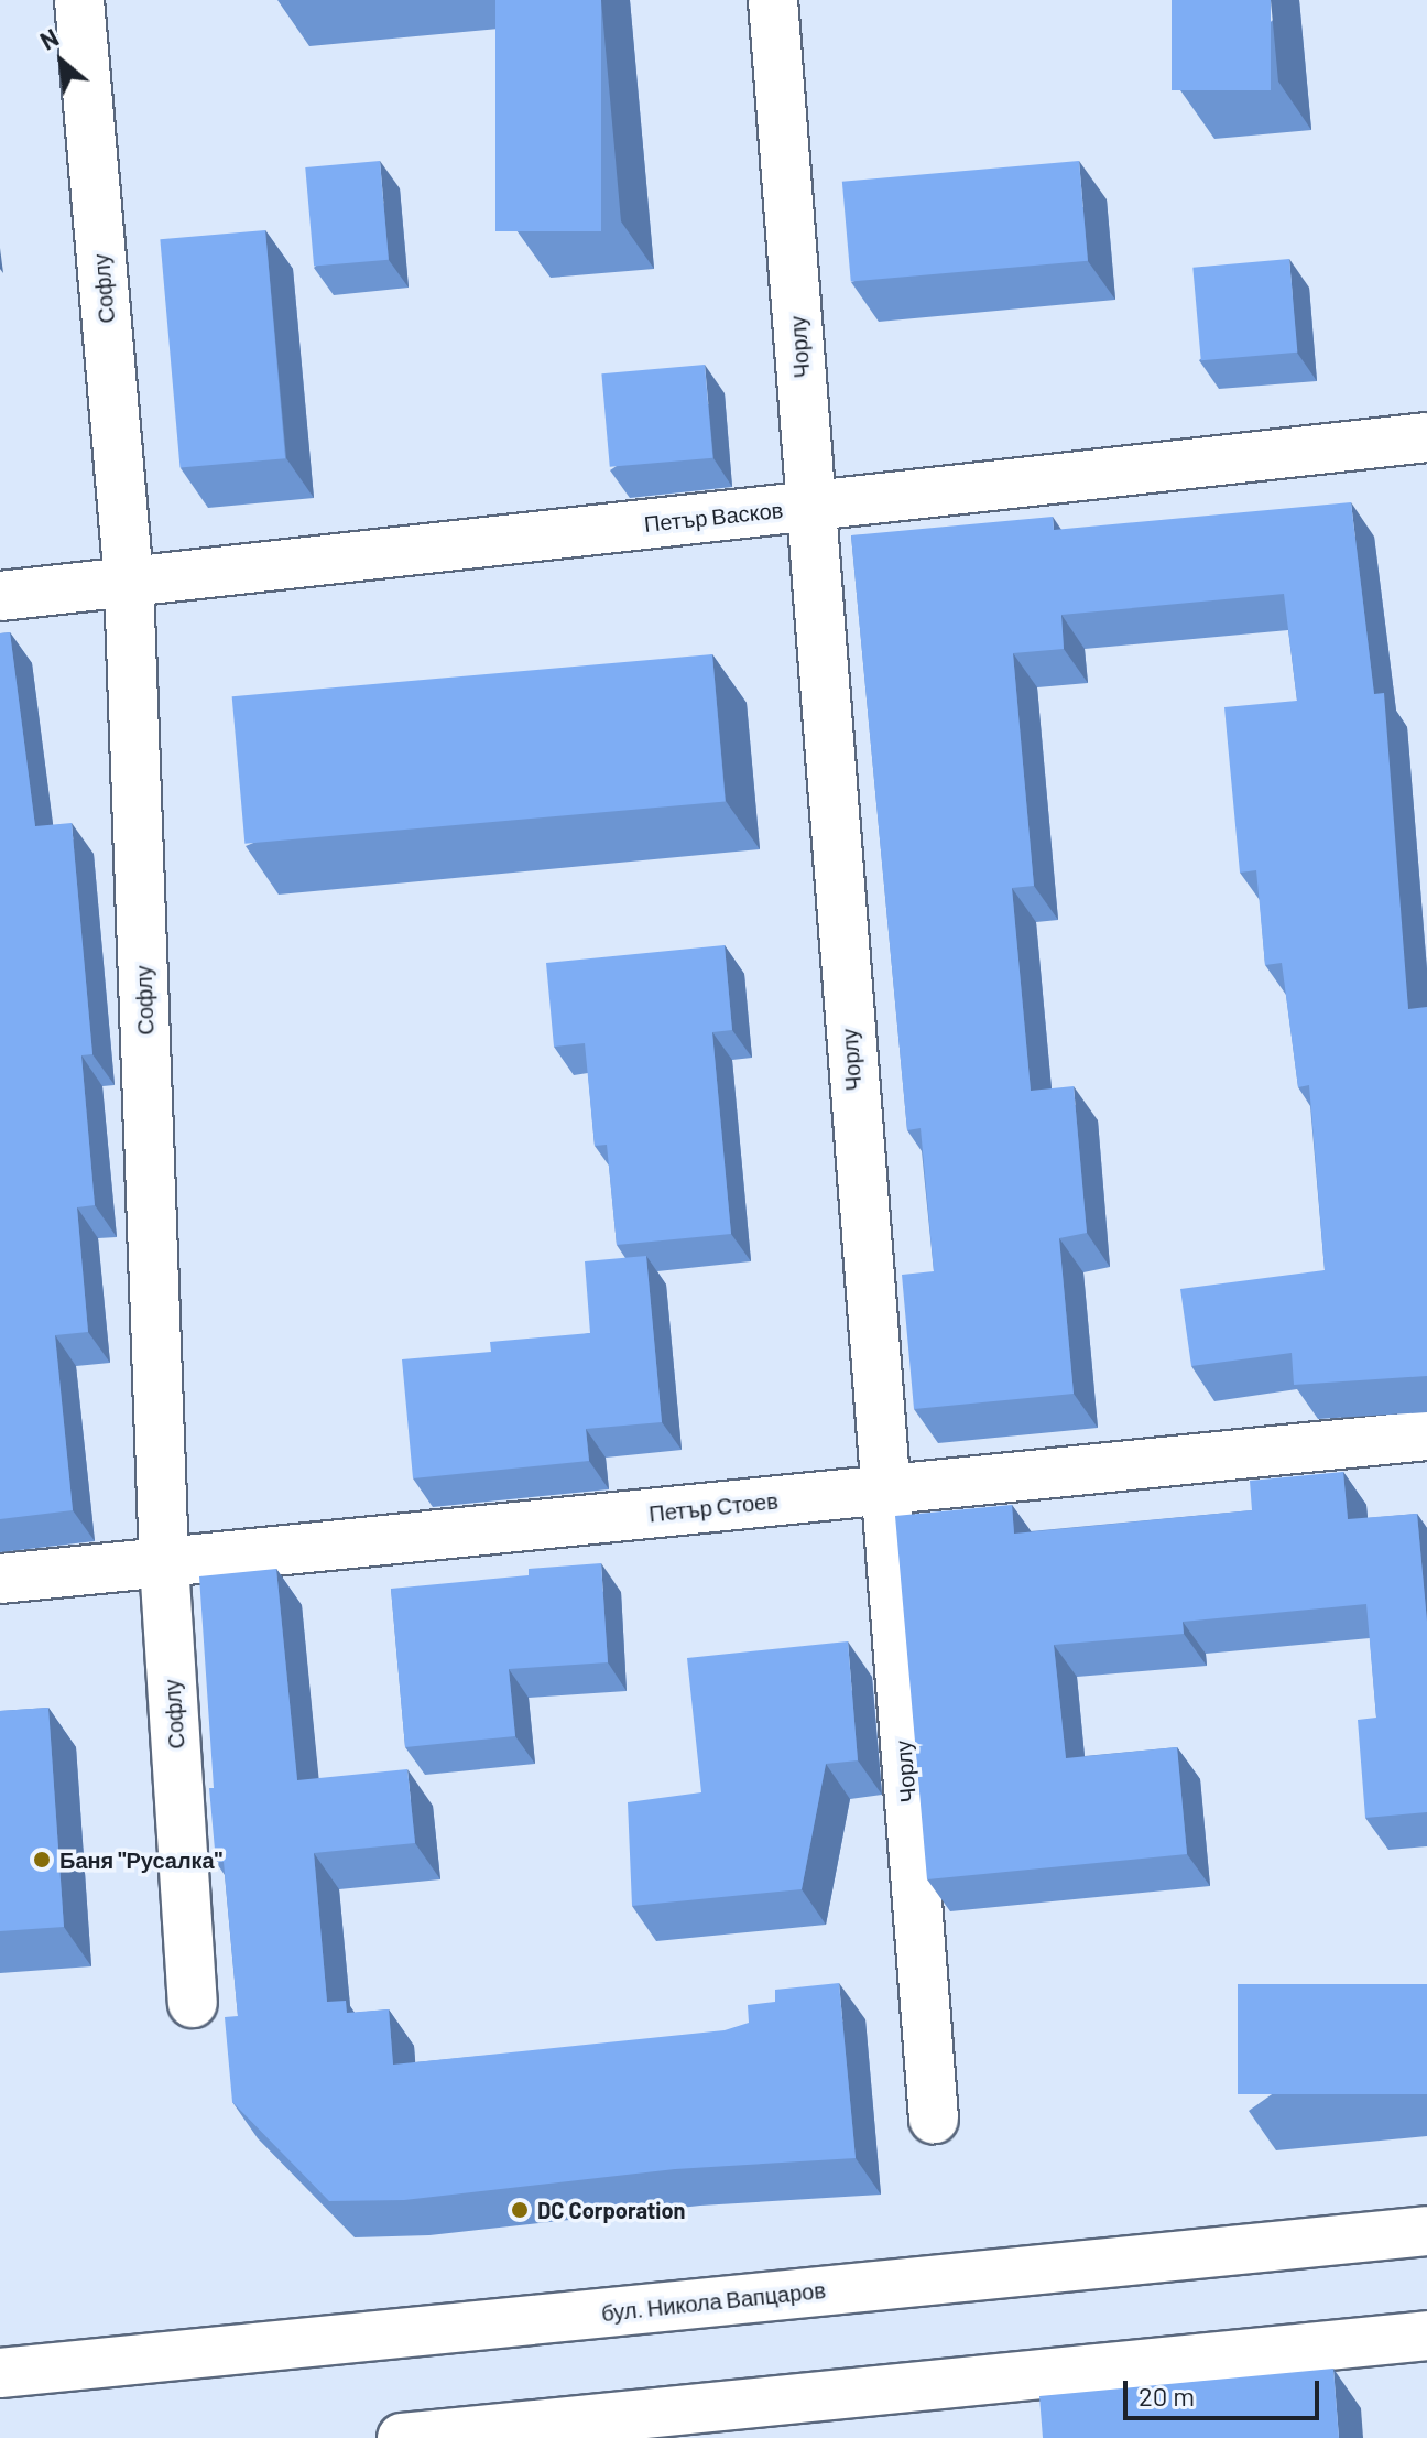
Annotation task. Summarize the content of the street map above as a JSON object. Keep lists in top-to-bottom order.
{
  "streets": {
    "street": [
      "Софлу",
      "Чорлу",
      "Петър Васков",
      "Петър Стоев",
      "бул. Никола Вапцаров"
    ]
  },
  "crossings": [
    ["Софлу", "Петър Васков"],
    ["Софлу", "Петър Стоев"],
    ["Чорлу", "Петър Васков"],
    ["Чорлу", "Петър Стоев"]
  ],
  "places": ["Баня \"Русалка\"", "DC Corporation"],
  "scale_bar": "20 m",
  "north": "top left"
}
